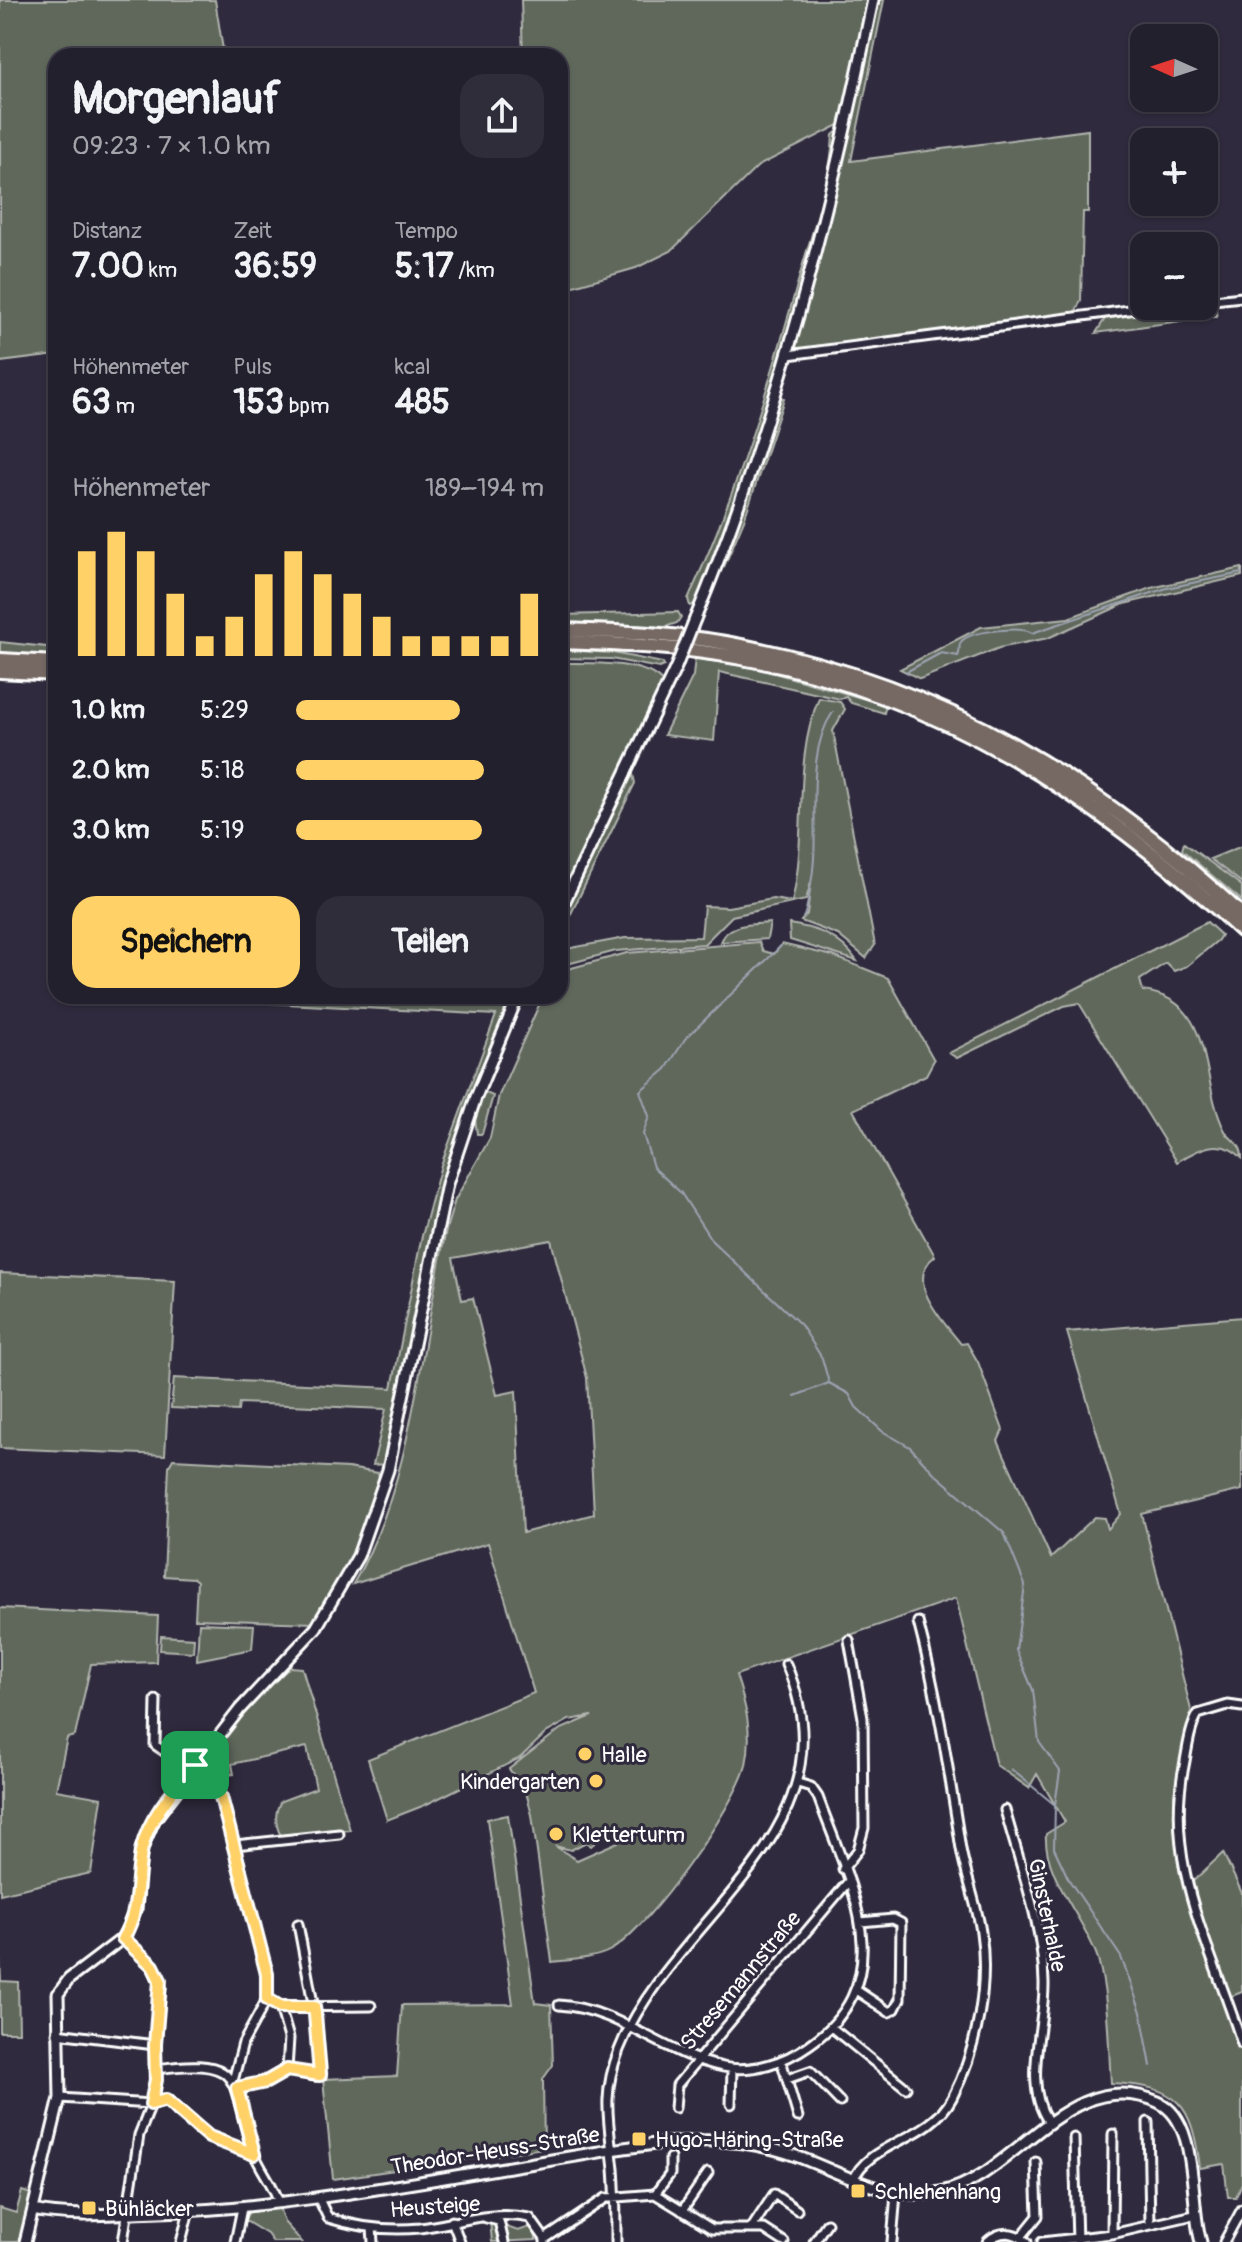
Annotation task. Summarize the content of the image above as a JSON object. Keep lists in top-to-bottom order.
{
  "streets": {
    "street": [
      "Ginsterhalde",
      "Stresemannstraße",
      "Theodor-Heuss-Straße",
      "Heusteige"
    ]
  },
  "crossings": [
    ["Ginsterhalde", "Theodor-Heuss-Straße"],
    ["Theodor-Heuss-Straße", "Heusteige"]
  ],
  "places": {
    "other": ["Halle", "Kindergarten", "Kletterturm"],
    "transit": ["Hugo-Häring-Straße", "Schlehenhang", "Bühläcker"]
  },
  "north": "left",
  "page": {
    "map_buttons": ["+", "−"],
    "heading": ["Morgenlauf", "09:23 · 7 × 1.0 km"],
    "stats": [
      ["Distanz", "7.00 km"],
      ["Zeit", "36:59"],
      ["Tempo", "5:17 /km"],
      ["Höhenmeter", "63 m"],
      ["Puls", "153 bpm"],
      ["kcal", "485"]
    ],
    "chart": ["Höhenmeter", "189–194 m"],
    "list": [
      {
        "name": "1.0 km",
        "note": "5:29"
      },
      {
        "name": "2.0 km",
        "note": "5:18"
      },
      {
        "name": "3.0 km",
        "note": "5:19"
      }
    ],
    "buttons": ["Speichern", "Teilen"]
  }
}
